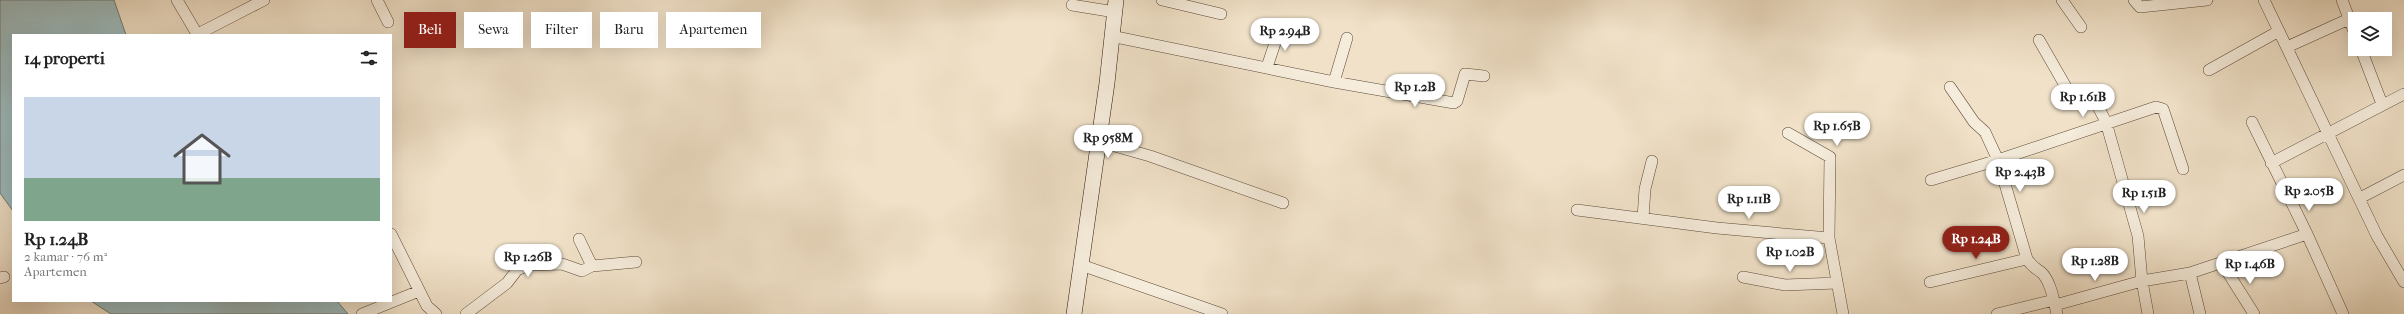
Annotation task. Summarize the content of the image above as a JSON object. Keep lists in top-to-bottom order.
{
  "page": {
    "chip": [
      "Beli",
      "Sewa",
      "Filter",
      "Baru",
      "Apartemen"
    ],
    "price": [
      "Rp 2.94B",
      "Rp 1.2B",
      "Rp 1.61B",
      "Rp 1.65B",
      "Rp 958M",
      "Rp 2.43B",
      "Rp 2.05B",
      "Rp 1.51B",
      "Rp 1.11B",
      "Rp 1.24B",
      "Rp 1.02B",
      "Rp 1.26B",
      "Rp 1.28B",
      "Rp 1.46B"
    ],
    "heading": "14 properti",
    "list": [
      {
        "name": "Rp 1.24B",
        "note": "2 kamar · 76 m² · Apartemen"
      }
    ]
  }
}
